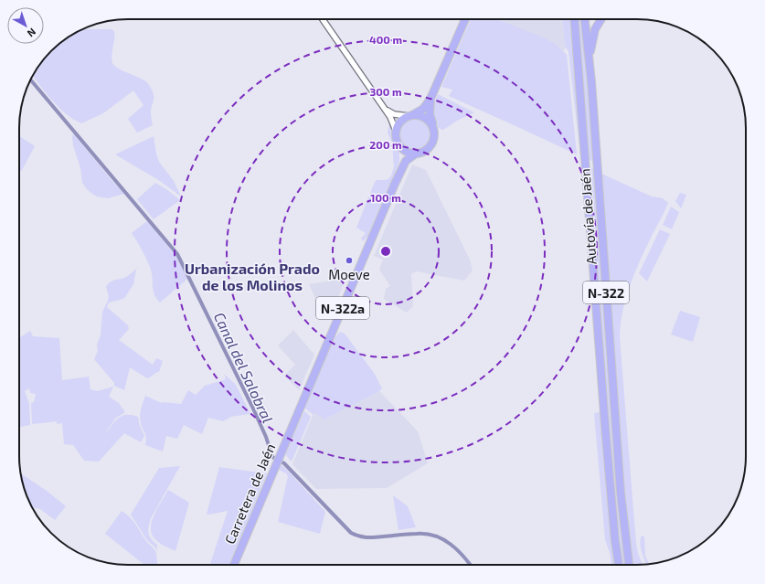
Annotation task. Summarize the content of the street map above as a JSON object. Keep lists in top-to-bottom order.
{
  "streets": {
    "highway": [
      "Autovía de Jaén",
      "N-322",
      "N-322a",
      "Carretera de Jaén"
    ]
  },
  "crossings": [
    ["N-322a", "Carretera de Jaén"]
  ],
  "districts": ["Urbanización Prado de los Molinos"],
  "water": ["Canal del Salobral"],
  "places": ["Moeve"],
  "north": "bottom right",
  "rings": [
    "400 m",
    "300 m",
    "200 m",
    "100 m"
  ]
}
